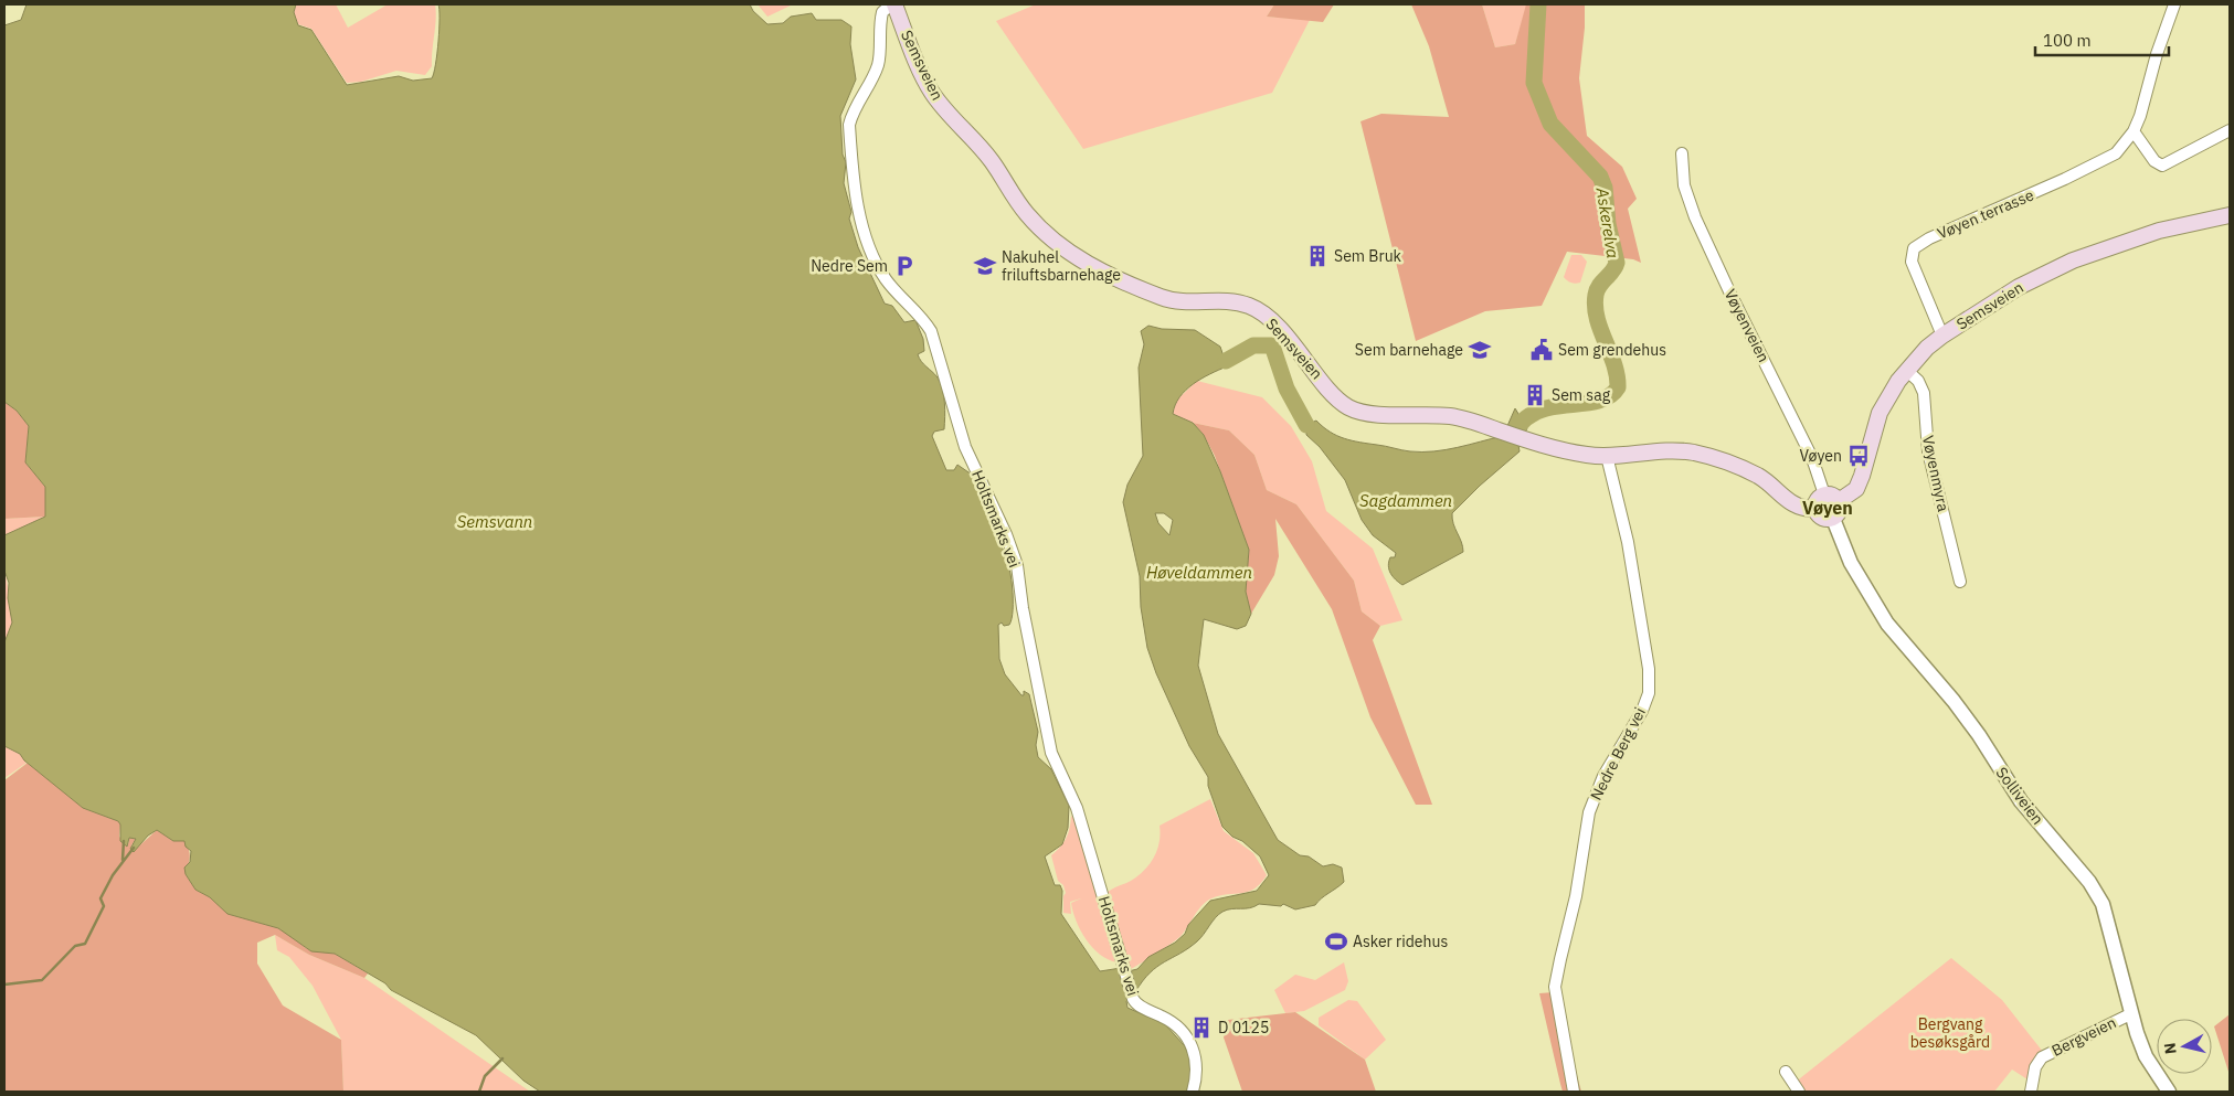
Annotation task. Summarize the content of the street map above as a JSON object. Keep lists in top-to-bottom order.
{
  "streets": {
    "main road": ["Semsveien"],
    "street": [
      "Vøyen terrasse",
      "Vøyenveien",
      "Vøyenmyra",
      "Holtsmarks vei",
      "Nedre Berg vei",
      "Solliveien",
      "Bergveien"
    ]
  },
  "crossings": [
    ["Semsveien", "Vøyen terrasse"],
    ["Semsveien", "Vøyenveien"],
    ["Semsveien", "Vøyenmyra"],
    ["Semsveien", "Holtsmarks vei"],
    ["Semsveien", "Nedre Berg vei"],
    ["Semsveien", "Solliveien"],
    ["Vøyenveien", "Solliveien"],
    ["Solliveien", "Bergveien"]
  ],
  "districts": ["Vøyen"],
  "water": [
    "Askerelva",
    "Sagdammen",
    "Semsvann",
    "Høveldammen"
  ],
  "parks": ["Bergvang besøksgård"],
  "places": {
    "building": ["Sem Bruk", "Sem sag", "D 0125"],
    "parking": ["Nedre Sem"],
    "school or university": ["Nakuhel friluftsbarnehage", "Sem barnehage"],
    "public building": ["Sem grendehus"],
    "bus stop": ["Vøyen"],
    "sports": ["Asker ridehus"]
  },
  "scale_bar": "100 m",
  "north": "left"
}
